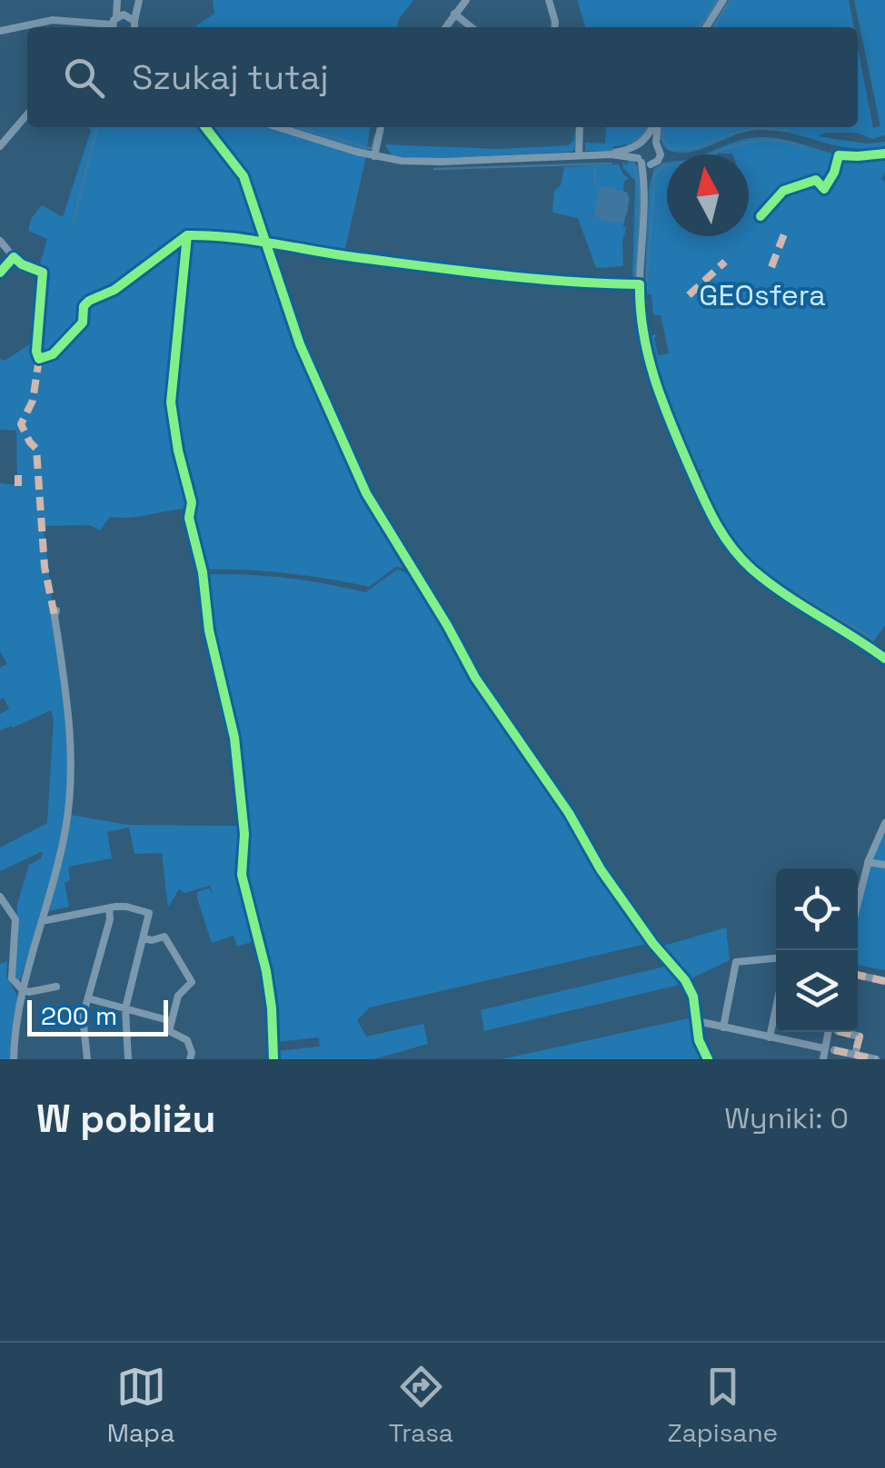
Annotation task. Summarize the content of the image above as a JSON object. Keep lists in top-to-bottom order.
{
  "parks": ["GEOsfera"],
  "scale_bar": "200 m",
  "north": "top",
  "page": {
    "search": "Szukaj tutaj",
    "scale": "200 m",
    "heading": ["W pobliżu", "Wyniki: 0"],
    "nav": ["Mapa", "Trasa", "Zapisane"]
  }
}
